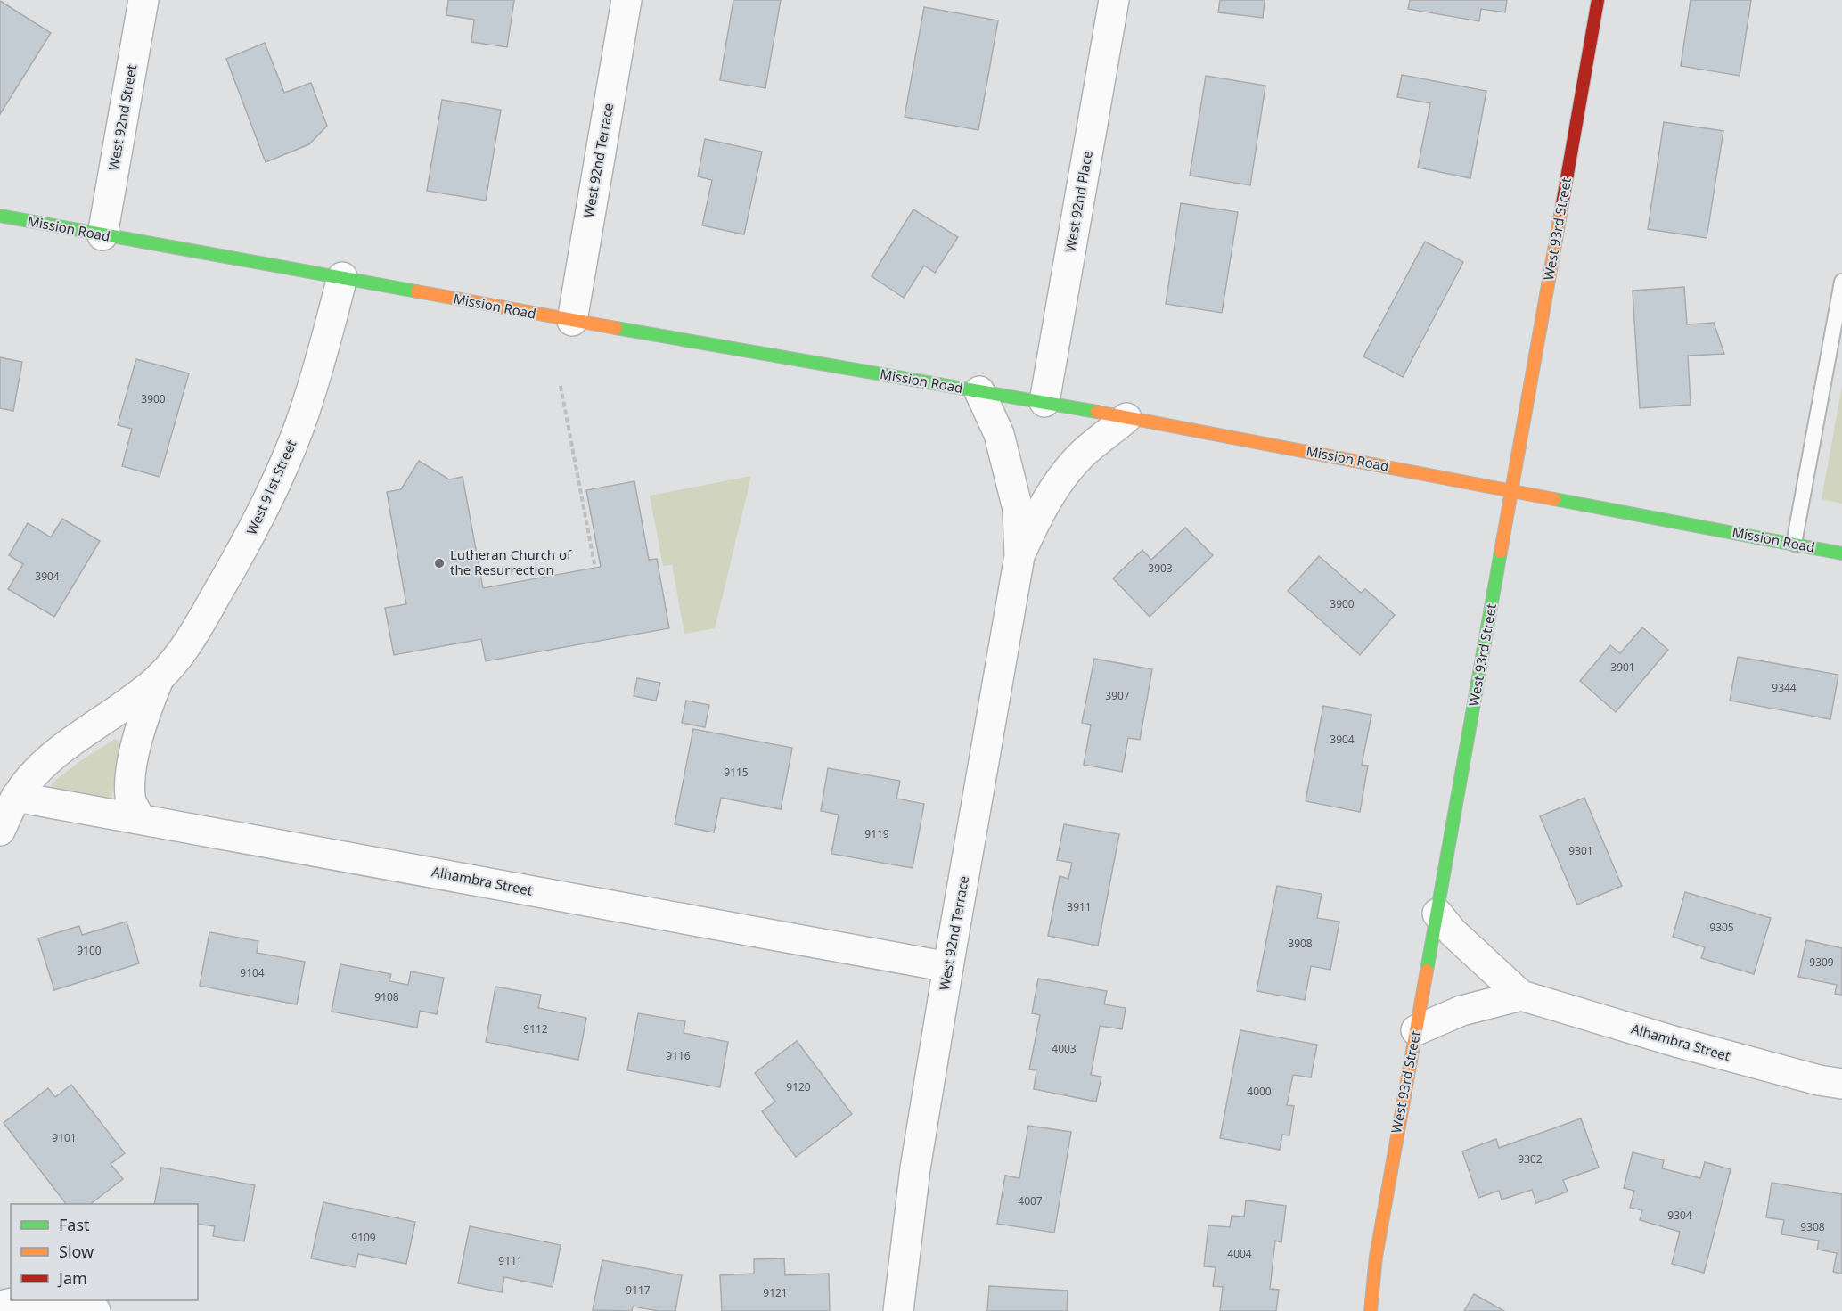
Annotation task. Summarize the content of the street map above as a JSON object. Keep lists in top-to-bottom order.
{
  "streets": {
    "main road": ["Mission Road", "West 93rd Street"],
    "street": [
      "West 92nd Street",
      "West 92nd Terrace",
      "West 92nd Place",
      "West 91st Street",
      "Alhambra Street"
    ]
  },
  "crossings": [
    ["West 92nd Street", "Mission Road"],
    ["West 92nd Terrace", "Mission Road"],
    ["West 92nd Terrace", "Alhambra Street"],
    ["West 92nd Place", "Mission Road"],
    ["Mission Road", "West 93rd Street"],
    ["Mission Road", "West 91st Street"],
    ["West 93rd Street", "Alhambra Street"],
    ["West 91st Street", "Alhambra Street"]
  ],
  "places": ["Lutheran Church of the Resurrection"],
  "house_numbers": [
    "3900",
    "3903",
    "3904",
    "3900",
    "3901",
    "9344",
    "3907",
    "3904",
    "9115",
    "9119",
    "9301",
    "3911",
    "9305",
    "3908",
    "9100",
    "9309",
    "9104",
    "9108",
    "9112",
    "4003",
    "9116",
    "9120",
    "4000",
    "9101",
    "9302",
    "4007",
    "9304",
    "9308",
    "9109",
    "4004",
    "9111",
    "9117",
    "9121"
  ],
  "legend": ["Fast", "Slow", "Jam"]
}
